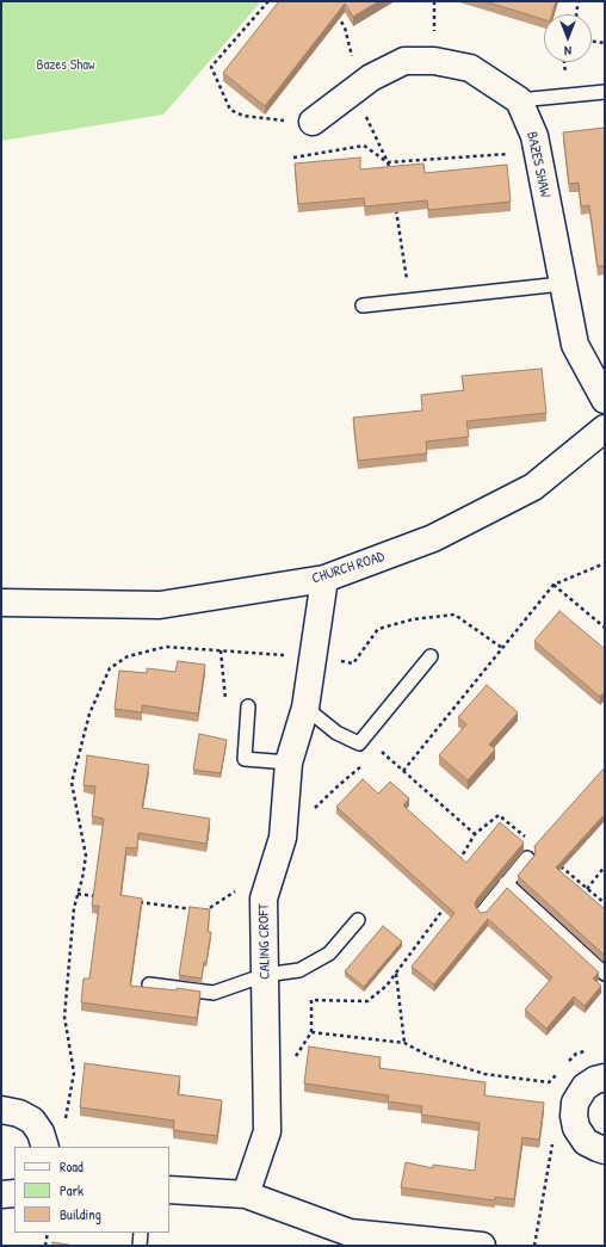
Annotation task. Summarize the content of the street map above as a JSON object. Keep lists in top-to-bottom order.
{
  "streets": {
    "street": ["BAZES SHAW", "CHURCH ROAD", "CALING CROFT"]
  },
  "crossings": [
    ["CHURCH ROAD", "CALING CROFT"]
  ],
  "parks": ["Bazes Shaw"],
  "legend": ["Road", "Park", "Building"],
  "north": "bottom"
}
